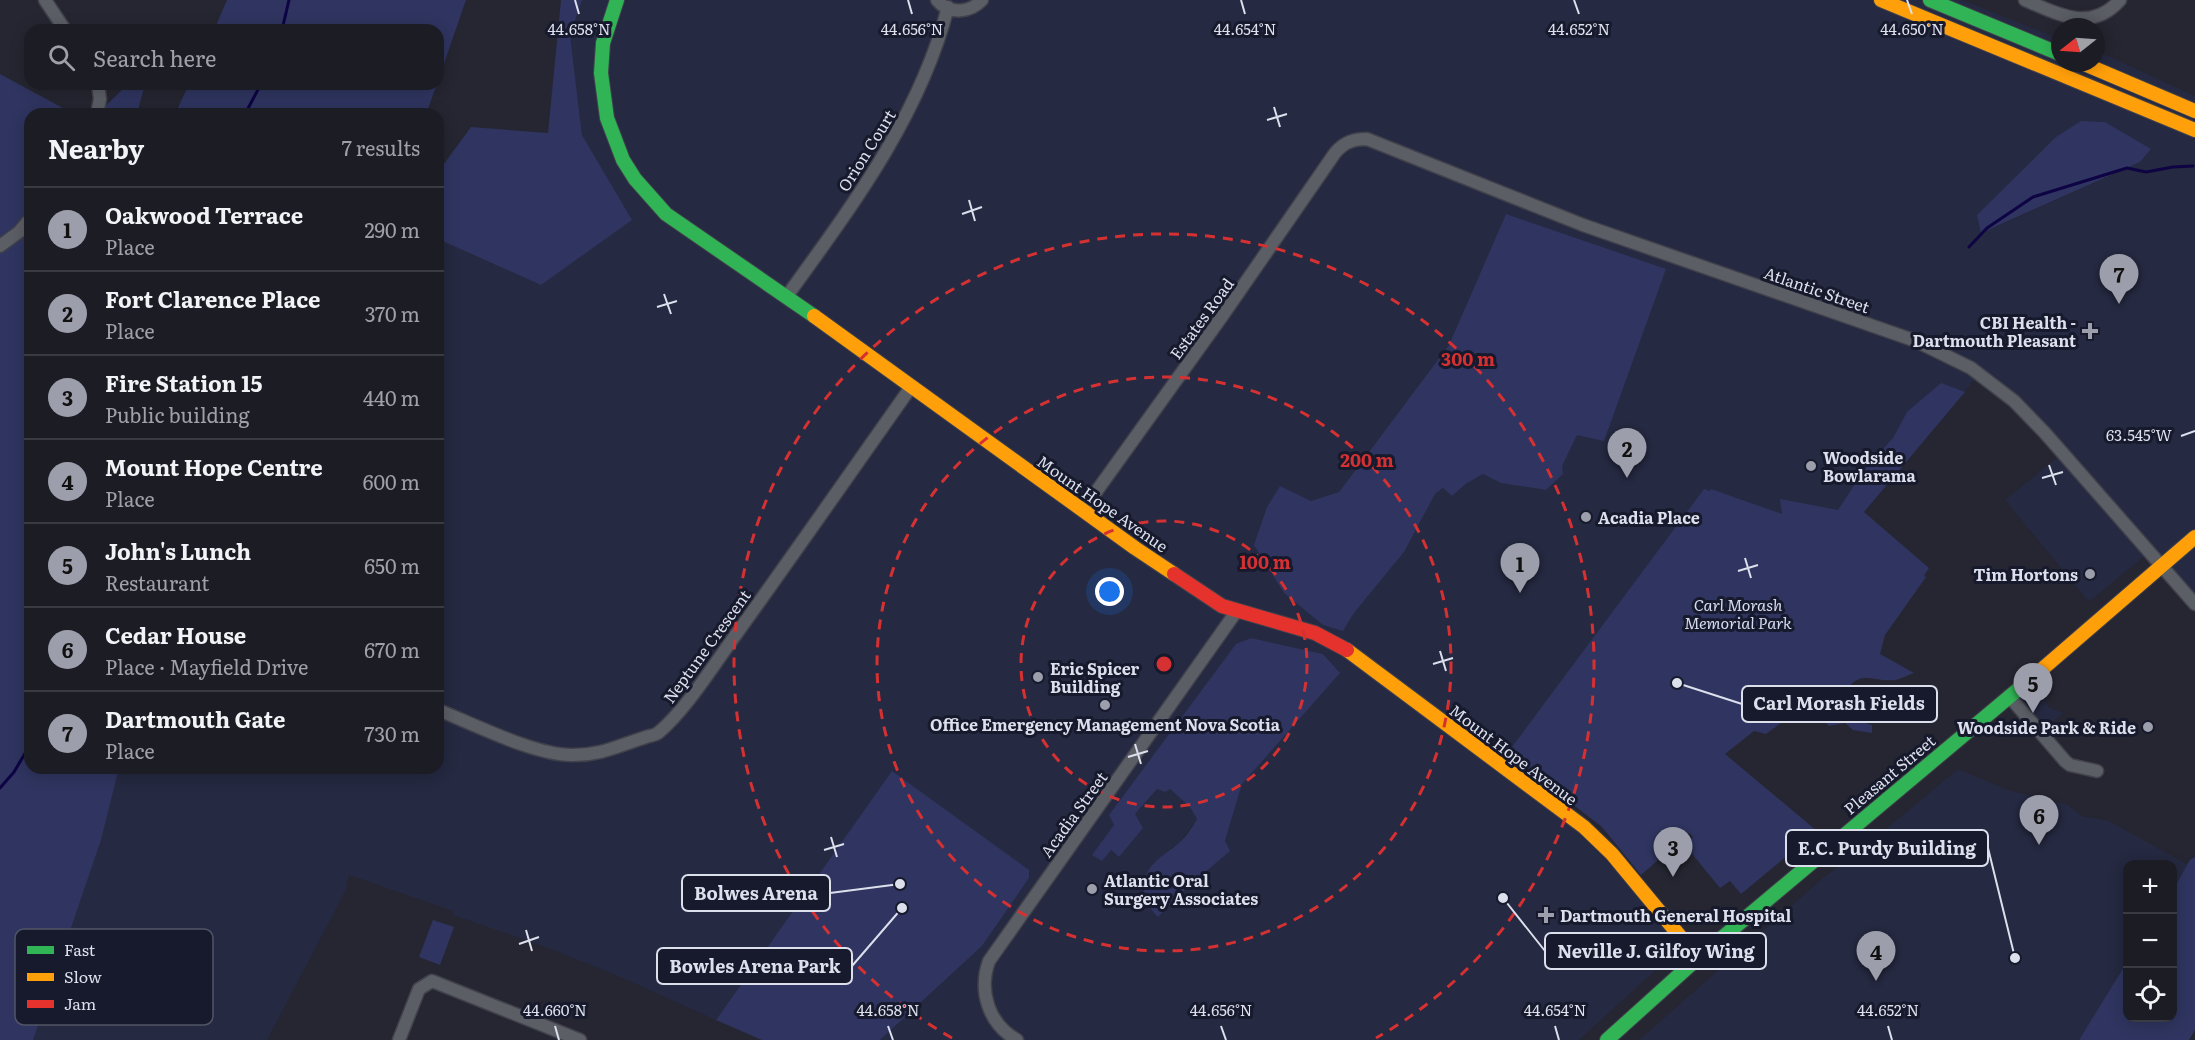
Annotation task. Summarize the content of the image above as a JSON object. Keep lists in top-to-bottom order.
{
  "streets": {
    "main road": ["Mount Hope Avenue", "Pleasant Street"],
    "street": [
      "Orion Court",
      "Atlantic Street",
      "Estates Road",
      "Neptune Crescent",
      "Acadia Street"
    ]
  },
  "crossings": [
    ["Orion Court", "Mount Hope Avenue"],
    ["Atlantic Street", "Estates Road"],
    ["Atlantic Street", "Pleasant Street"],
    ["Estates Road", "Mount Hope Avenue"],
    ["Mount Hope Avenue", "Neptune Crescent"],
    ["Mount Hope Avenue", "Pleasant Street"],
    ["Mount Hope Avenue", "Acadia Street"]
  ],
  "parks": ["Carl Morash Memorial Park"],
  "places": {
    "health": ["CBI Health - Dartmouth Pleasant", "Dartmouth General Hospital"],
    "other": [
      "Woodside Bowlarama",
      "Acadia Place",
      "Tim Hortons",
      "Eric Spicer Building",
      "Carl Morash Fields",
      "Office Emergency Management Nova Scotia",
      "Woodside Park & Ride",
      "Bolwes Arena",
      "Atlantic Oral Surgery Associates",
      "Neville J. Gilfoy Wing",
      "Bowles Arena Park",
      "E.C. Purdy Building"
    ]
  },
  "legend": ["Fast", "Slow", "Jam"],
  "north": "left",
  "page": {
    "search": "Search here",
    "heading": ["Nearby", "7 results"],
    "list": [
      {
        "mark": "1",
        "name": "Oakwood Terrace",
        "note": "Place",
        "value": "290 m"
      },
      {
        "mark": "2",
        "name": "Fort Clarence Place",
        "note": "Place",
        "value": "370 m"
      },
      {
        "mark": "3",
        "name": "Fire Station 15",
        "note": "Public building",
        "value": "440 m"
      },
      {
        "mark": "4",
        "name": "Mount Hope Centre",
        "note": "Place",
        "value": "600 m"
      },
      {
        "mark": "5",
        "name": "John's Lunch",
        "note": "Restaurant",
        "value": "650 m"
      },
      {
        "mark": "6",
        "name": "Cedar House",
        "note": "Place · Mayfield Drive",
        "value": "670 m"
      },
      {
        "mark": "7",
        "name": "Dartmouth Gate",
        "note": "Place",
        "value": "730 m"
      }
    ],
    "pins": [
      "7",
      "2",
      "1",
      "5",
      "6",
      "3",
      "4"
    ],
    "map_buttons": ["+", "−"]
  },
  "coordinates": [
    "44.650°N",
    "44.658°N",
    "44.656°N",
    "44.654°N",
    "44.652°N",
    "63.545°W",
    "44.660°N"
  ],
  "rings": ["300 m", "200 m", "100 m"]
}
